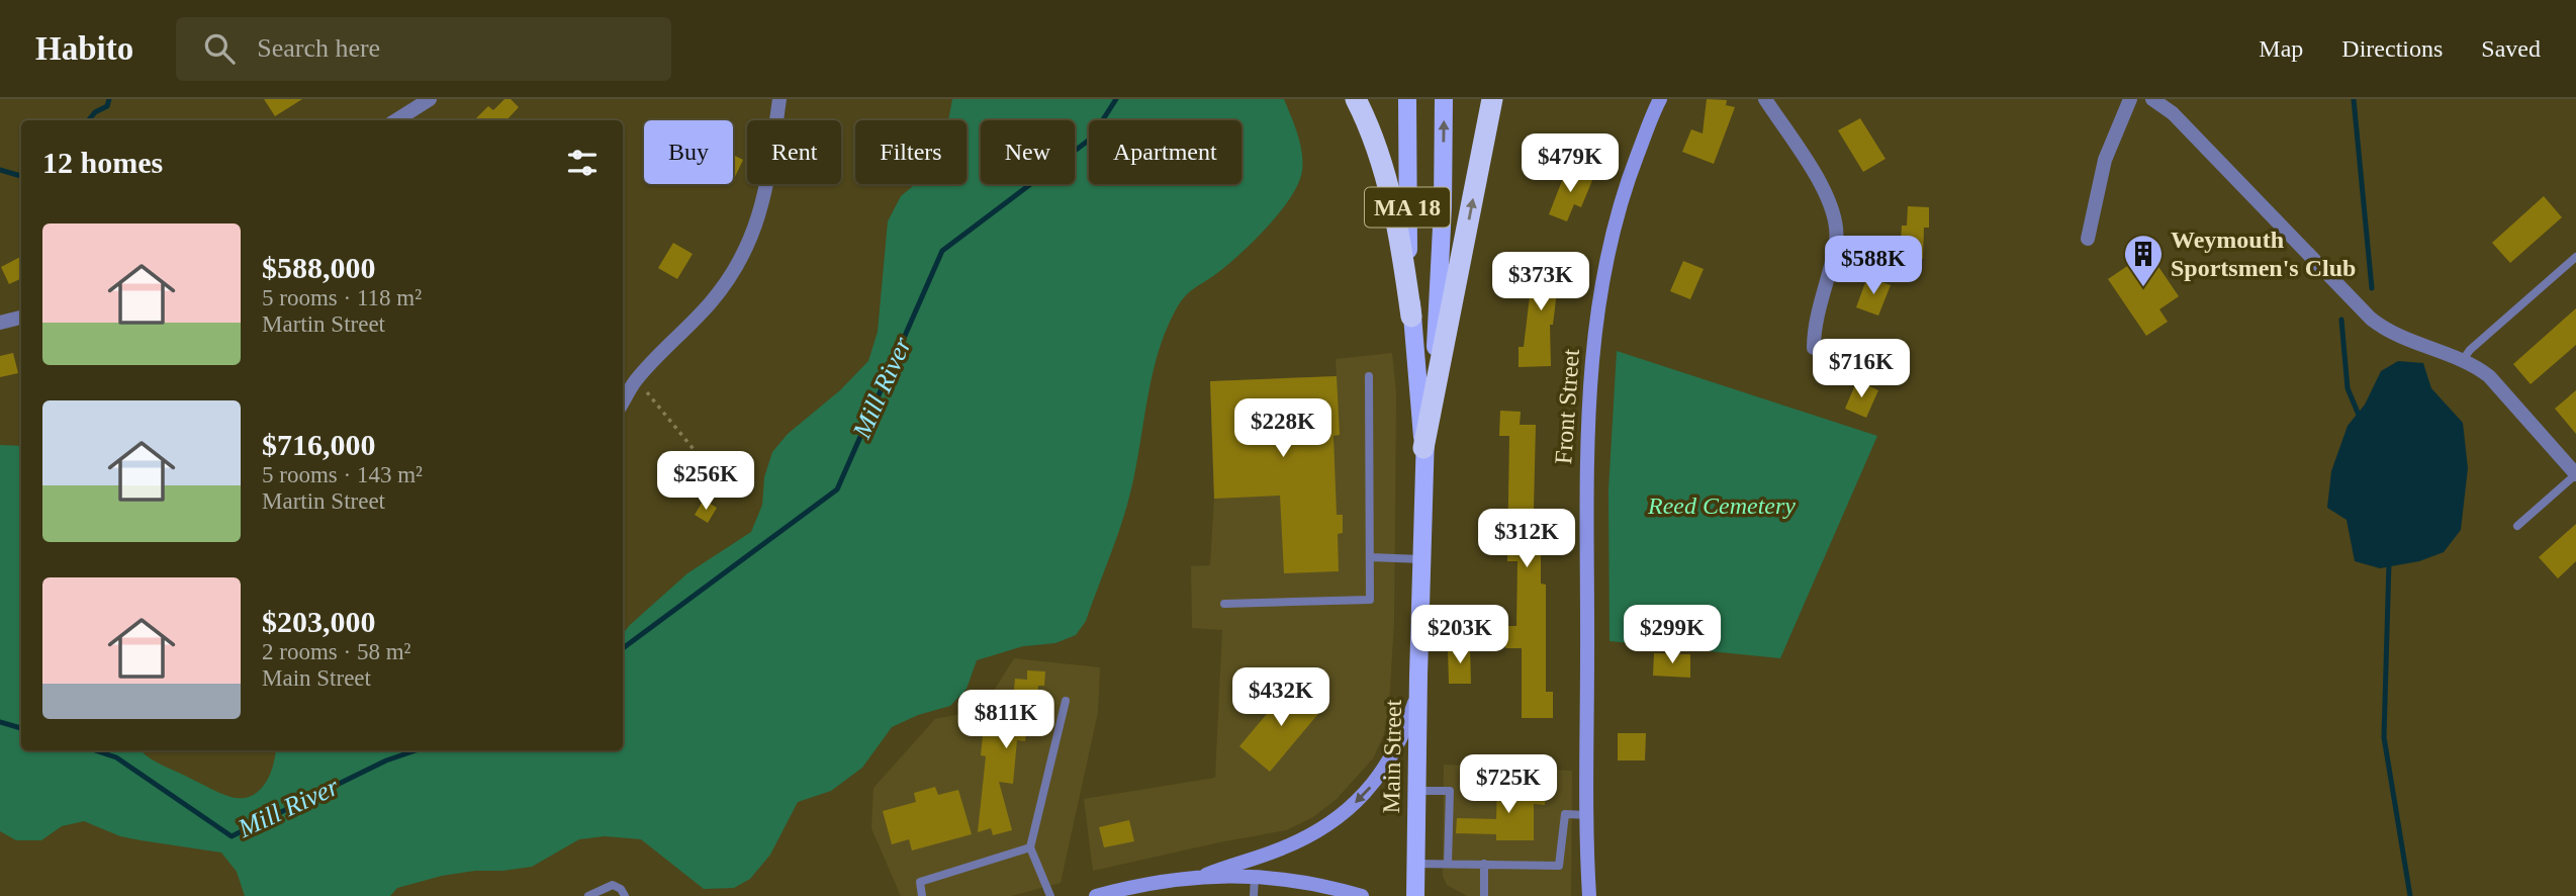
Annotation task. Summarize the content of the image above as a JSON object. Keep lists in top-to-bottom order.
{
  "streets": {
    "main road": ["MA 18", "Main Street"],
    "street": ["Front Street"]
  },
  "water": ["Mill River"],
  "parks": ["Reed Cemetery"],
  "places": {
    "building": ["Weymouth Sportsmen's Club"]
  },
  "page": {
    "header": "Habito",
    "search": "Search here",
    "nav": ["Map", "Directions", "Saved"],
    "chip": [
      "Buy",
      "Rent",
      "Filters",
      "New",
      "Apartment"
    ],
    "heading": "12 homes",
    "price": [
      "$479K",
      "$588K",
      "$373K",
      "$716K",
      "$228K",
      "$256K",
      "$312K",
      "$203K",
      "$299K",
      "$432K",
      "$811K",
      "$725K"
    ],
    "list": [
      {
        "name": "$588,000",
        "note": "5 rooms · 118 m² · Martin Street"
      },
      {
        "name": "$716,000",
        "note": "5 rooms · 143 m² · Martin Street"
      },
      {
        "name": "$203,000",
        "note": "2 rooms · 58 m² · Main Street"
      }
    ]
  }
}
